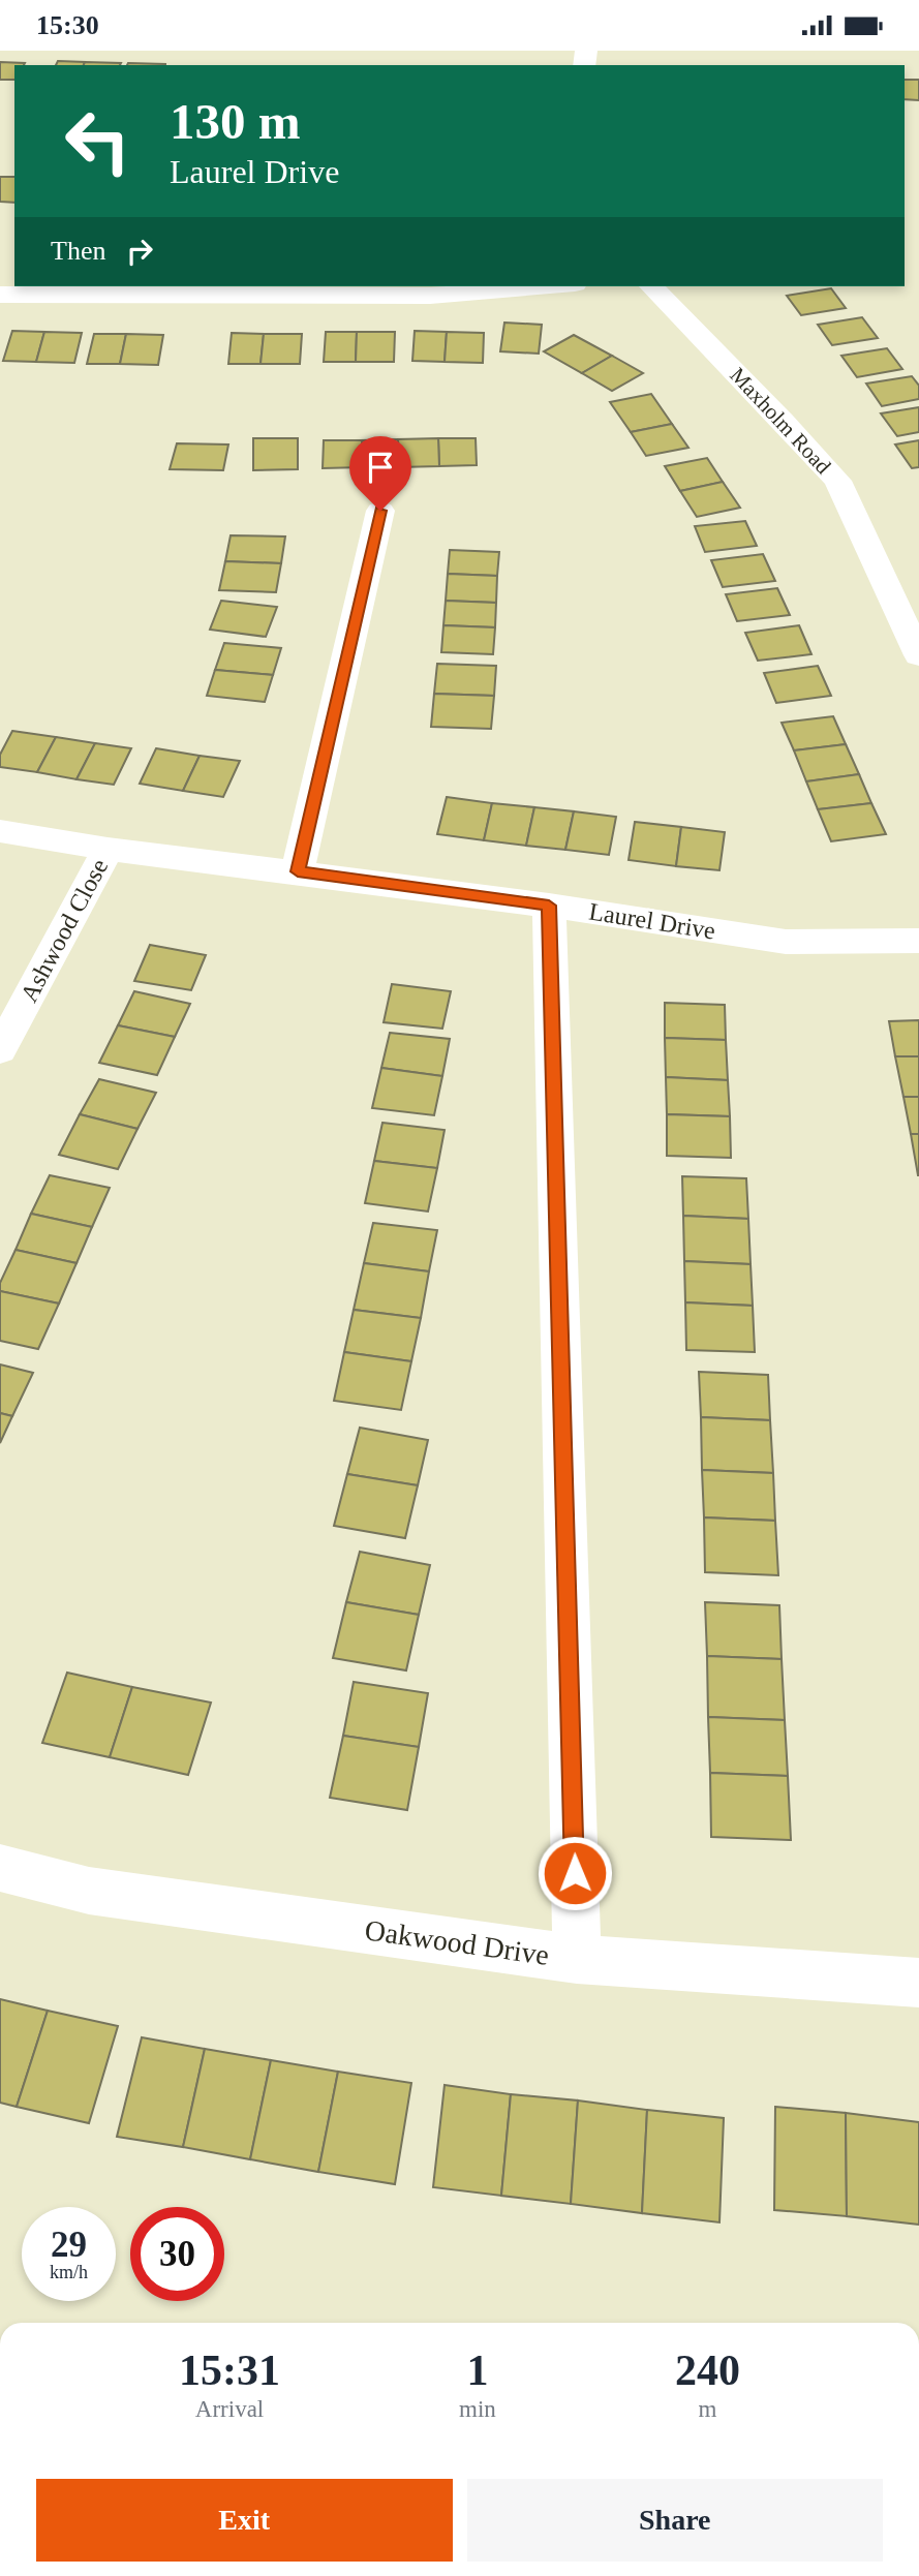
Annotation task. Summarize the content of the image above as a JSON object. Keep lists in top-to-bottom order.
{
  "streets": {
    "street": [
      "Maxholm Road",
      "Laurel Drive",
      "Ashwood Close",
      "Oakwood Drive"
    ]
  },
  "crossings": [
    ["Laurel Drive", "Ashwood Close"]
  ],
  "page": {
    "status": "15:30",
    "turn": ["130 m", "Laurel Drive"],
    "then": "Then",
    "speed": "29 km/h",
    "limit": "30",
    "eta": [
      "15:31",
      "Arrival",
      "1",
      "min",
      "240",
      "m"
    ],
    "buttons": ["Exit", "Share"]
  }
}
